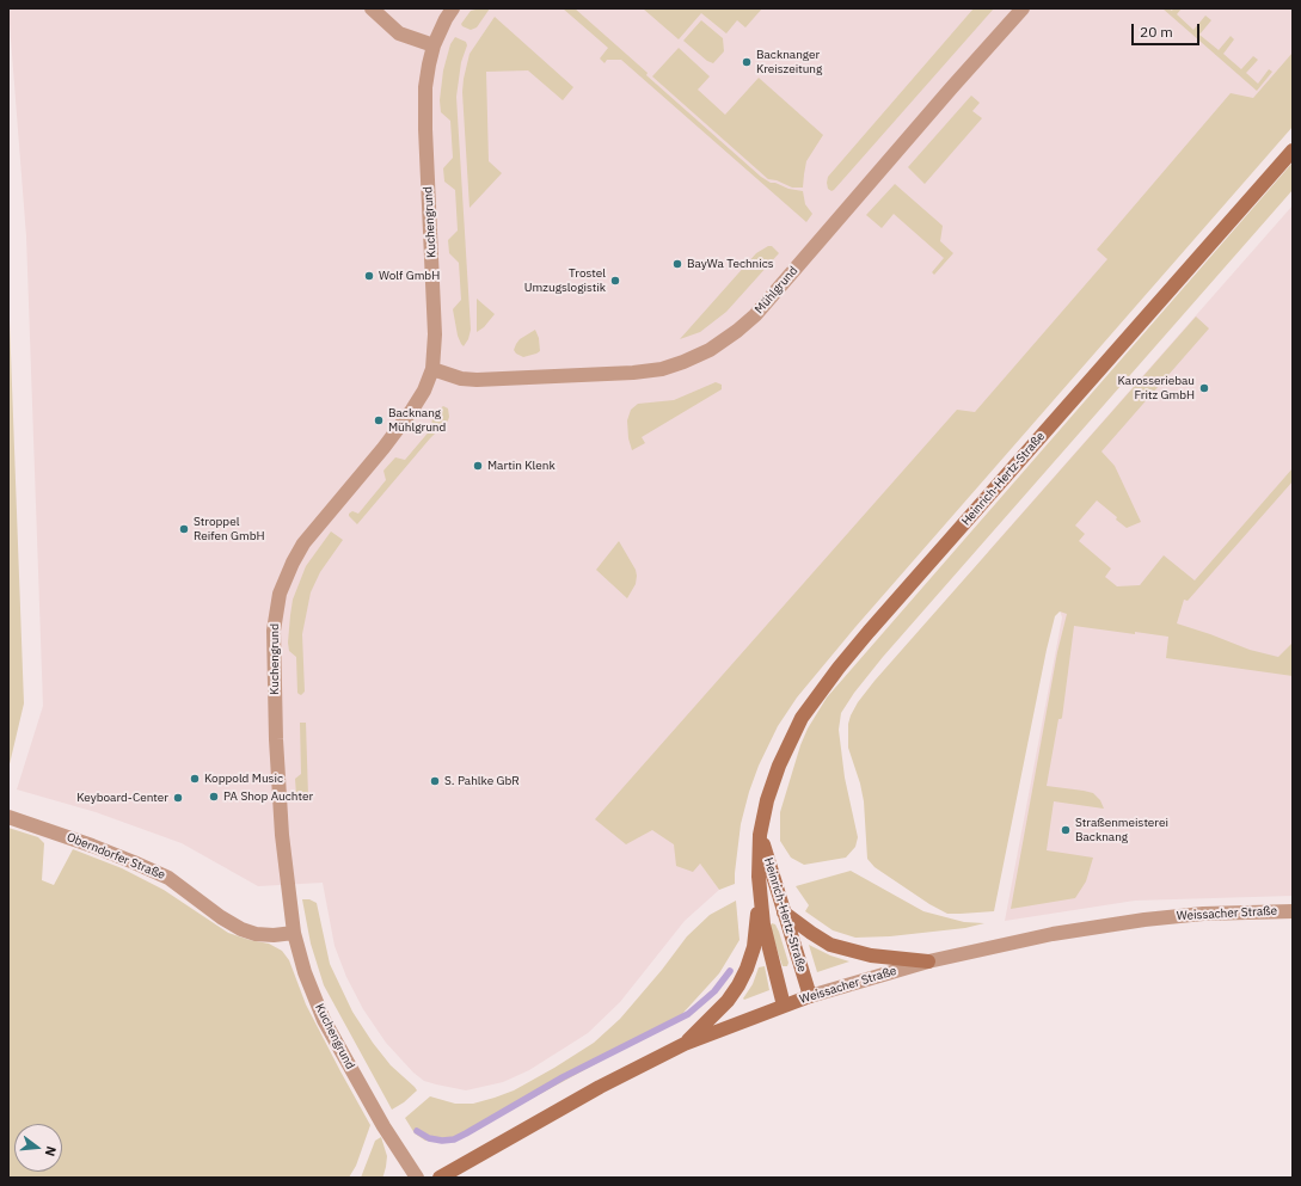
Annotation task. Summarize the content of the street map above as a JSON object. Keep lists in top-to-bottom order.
{
  "streets": {
    "main road": ["Heinrich-Hertz-Straße", "Weissacher Straße"],
    "street": ["Kuchengrund", "Mühlgrund", "Oberndorfer Straße"]
  },
  "crossings": [
    ["Kuchengrund", "Mühlgrund"],
    ["Kuchengrund", "Oberndorfer Straße"],
    ["Heinrich-Hertz-Straße", "Weissacher Straße"]
  ],
  "places": [
    "Backnanger Kreiszeitung",
    "BayWa Technics",
    "Wolf GmbH",
    "Trostel Umzugslogistik",
    "Karosseriebau Fritz GmbH",
    "Backnang Mühlgrund",
    "Martin Klenk",
    "Stroppel Reifen GmbH",
    "Koppold Music",
    "S. Pahlke GbR",
    "PA Shop Auchter",
    "Keyboard-Center",
    "Straßenmeisterei Backnang"
  ],
  "scale_bar": "20 m",
  "north": "right"
}
